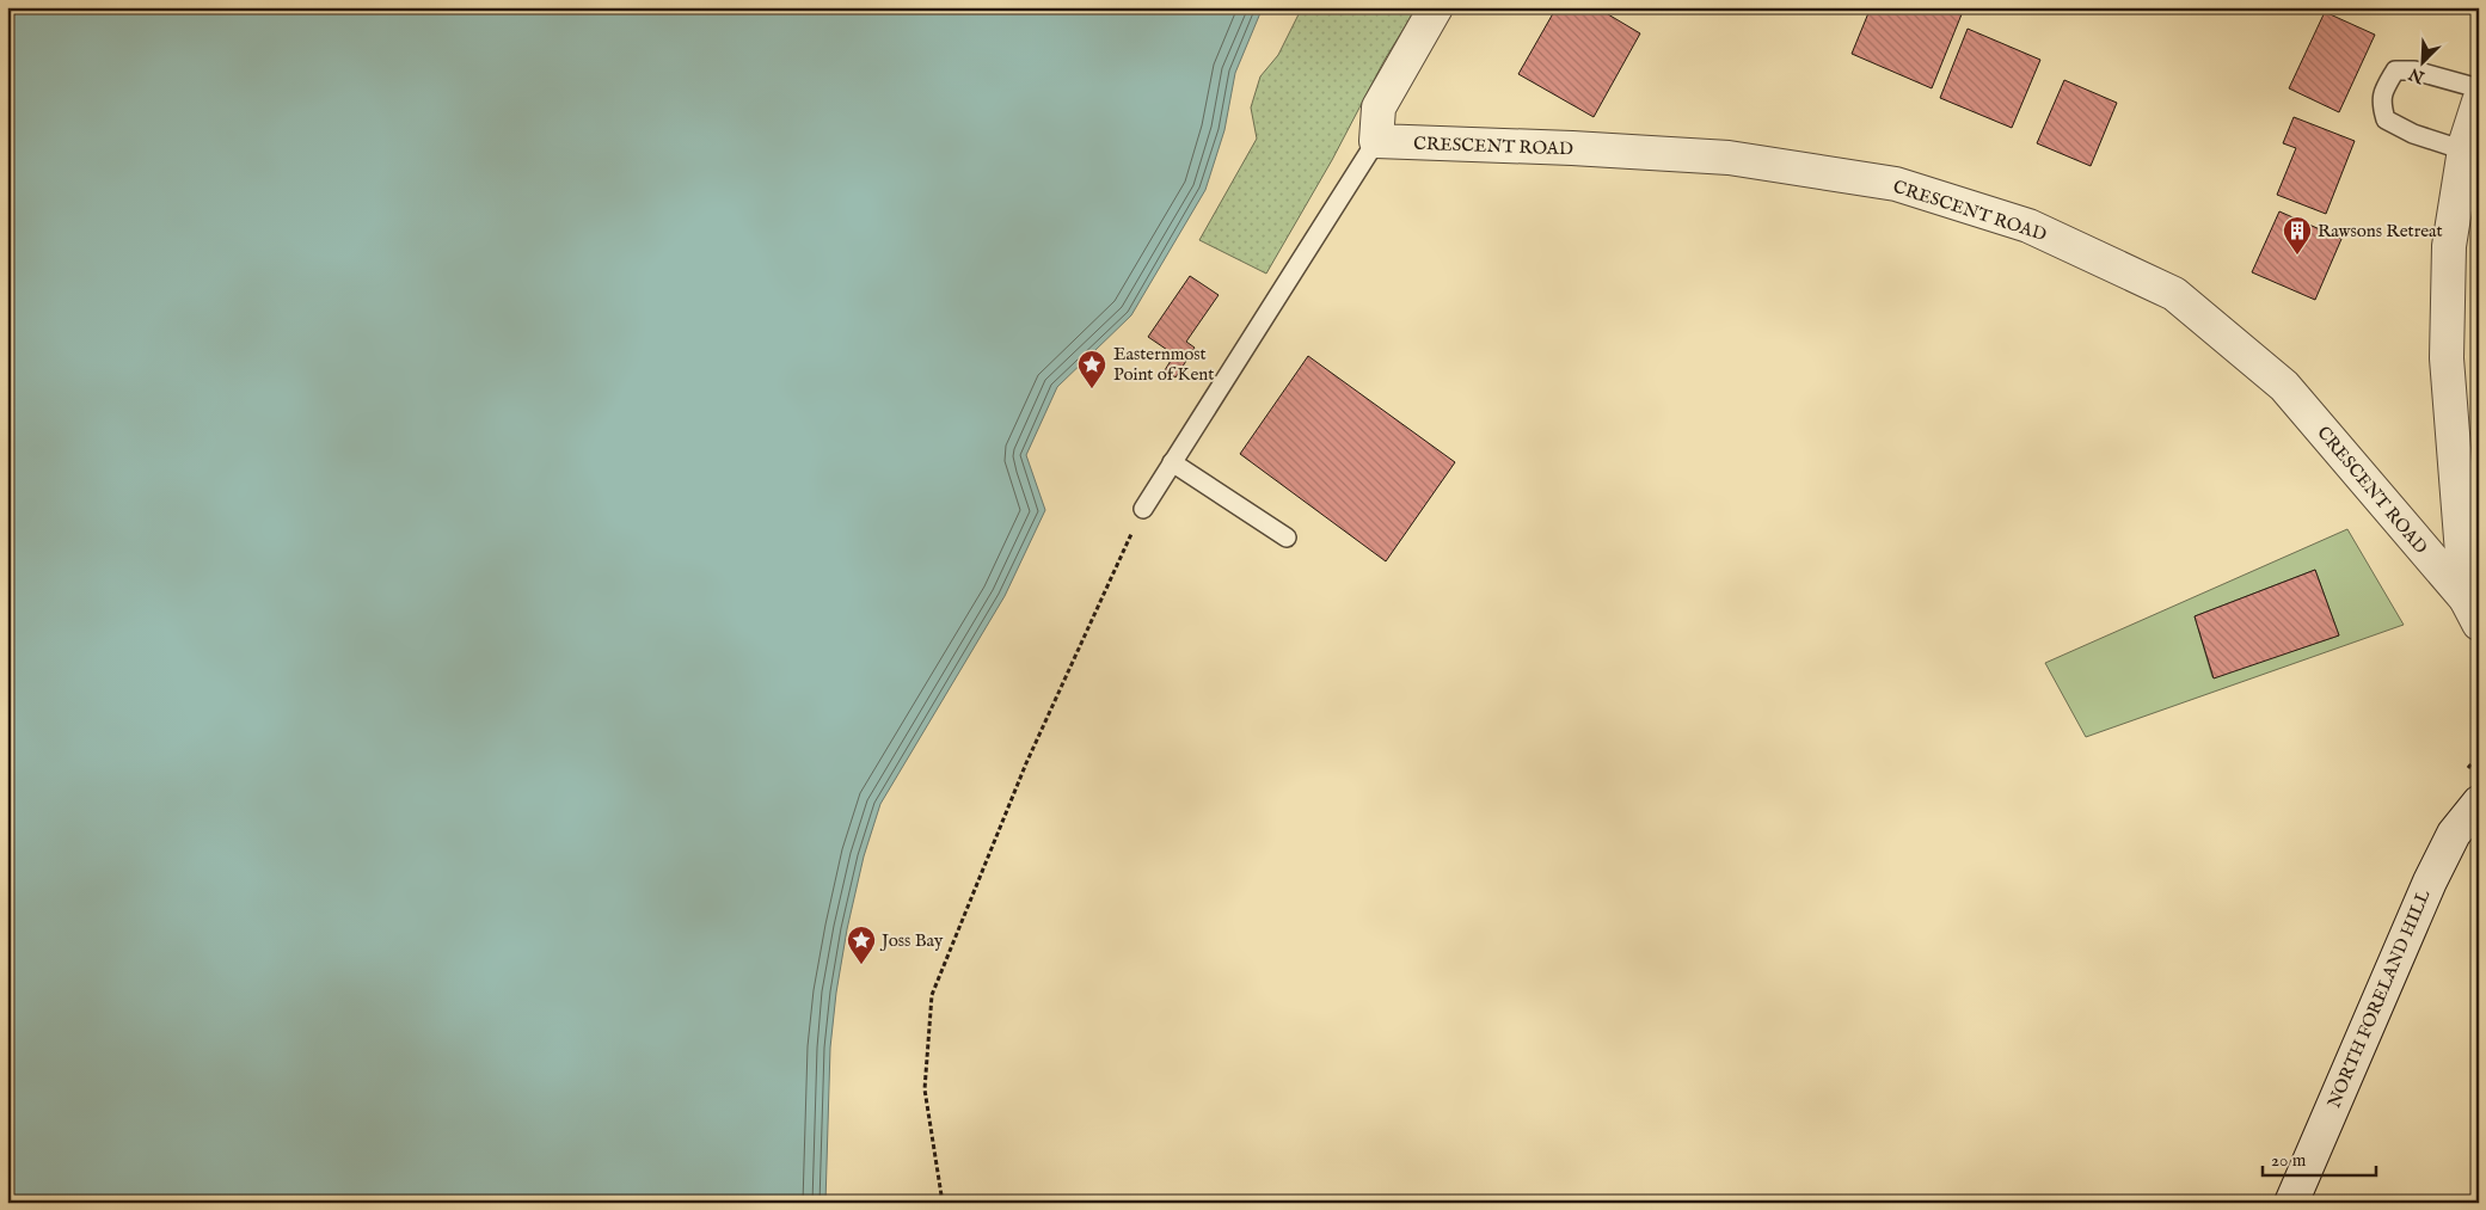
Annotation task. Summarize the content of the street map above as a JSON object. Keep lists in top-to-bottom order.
{
  "streets": {
    "street": ["CRESCENT ROAD", "NORTH FORELAND HILL"]
  },
  "places": {
    "building": ["Rawsons Retreat"],
    "place": ["Easternmost Point of Kent", "Joss Bay"]
  },
  "scale_bar": "20 m",
  "north": "bottom left"
}
